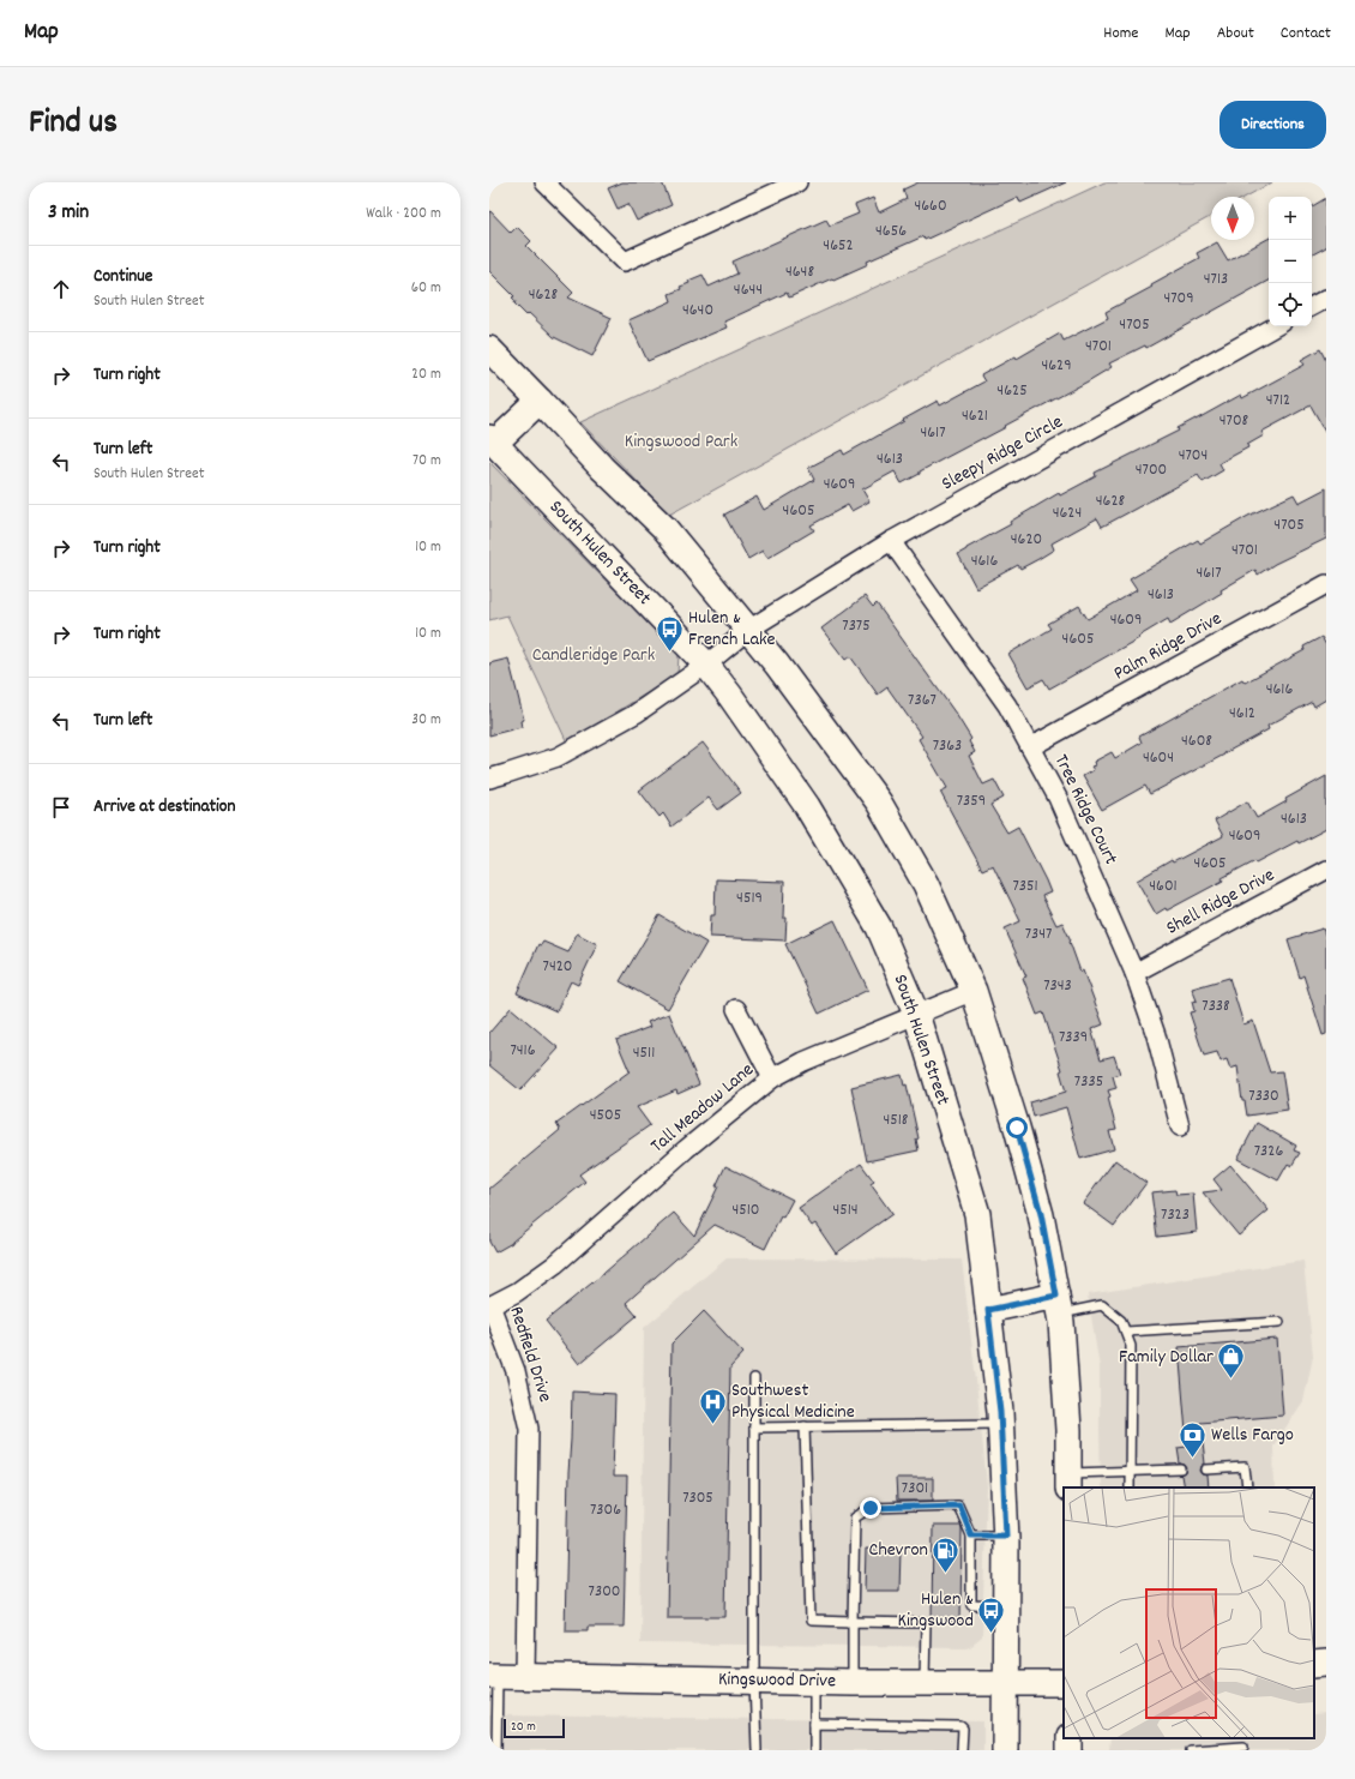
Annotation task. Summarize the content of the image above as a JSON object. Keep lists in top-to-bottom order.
{
  "streets": {
    "main road": ["South Hulen Street", "Kingswood Drive"],
    "street": [
      "Sleepy Ridge Circle",
      "Palm Ridge Drive",
      "Tree Ridge Court",
      "Shell Ridge Drive",
      "Tall Meadow Lane",
      "Redfield Drive"
    ]
  },
  "crossings": [
    ["Sleepy Ridge Circle", "South Hulen Street"],
    ["Sleepy Ridge Circle", "Tree Ridge Court"],
    ["South Hulen Street", "Tall Meadow Lane"],
    ["South Hulen Street", "Kingswood Drive"],
    ["Palm Ridge Drive", "Tree Ridge Court"],
    ["Tree Ridge Court", "Shell Ridge Drive"],
    ["Tall Meadow Lane", "Redfield Drive"],
    ["Redfield Drive", "Kingswood Drive"]
  ],
  "parks": ["Kingswood Park", "Candleridge Park"],
  "places": {
    "bus stop": ["Hulen & French Lake", "Hulen & Kingswood"],
    "shop": ["Family Dollar"],
    "hospital": ["Southwest Physical Medicine"],
    "bank": ["Wells Fargo"],
    "fuel station": ["Chevron"]
  },
  "house_numbers": [
    "4660",
    "4656",
    "4652",
    "4648",
    "4713",
    "4644",
    "4628",
    "4709",
    "4640",
    "4705",
    "4701",
    "4629",
    "4625",
    "4712",
    "4621",
    "4708",
    "4617",
    "4704",
    "4613",
    "4700",
    "4609",
    "4628",
    "4605",
    "4624",
    "4705",
    "4620",
    "4701",
    "4616",
    "4617",
    "4613",
    "4609",
    "7375",
    "4605",
    "4616",
    "7367",
    "4612",
    "4608",
    "7363",
    "4604",
    "7359",
    "4613",
    "4609",
    "4605",
    "7351",
    "4601",
    "4519",
    "7347",
    "7420",
    "7343",
    "7338",
    "7339",
    "7416",
    "4511",
    "7335",
    "7330",
    "4505",
    "4518",
    "7326",
    "4510",
    "4514",
    "7323",
    "7301",
    "7305",
    "7306",
    "7300"
  ],
  "scale_bar": "20 m",
  "north": "bottom",
  "page": {
    "header": "Map",
    "nav": [
      "Home",
      "Map",
      "About",
      "Contact"
    ],
    "title": "Find us",
    "buttons": "Directions",
    "heading": ["3 min", "Walk · 200 m"],
    "map_buttons": ["+", "−"],
    "list": [
      ["Continue", "South Hulen Street", "60 m"],
      ["Turn right", "20 m"],
      ["Turn left", "South Hulen Street", "70 m"],
      ["Turn right", "10 m"],
      ["Turn right", "10 m"],
      ["Turn left", "30 m"],
      "Arrive at destination"
    ],
    "scale": "20 m"
  }
}
